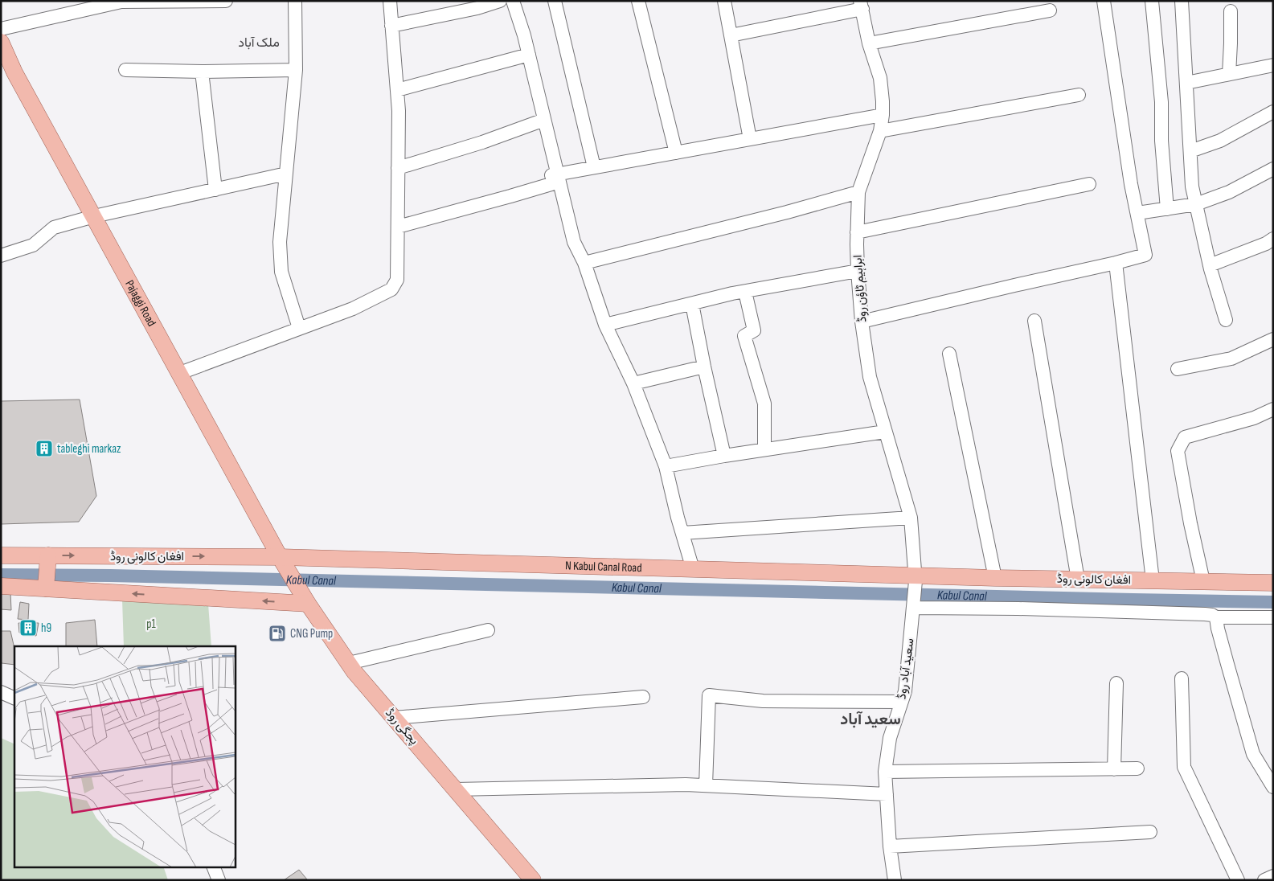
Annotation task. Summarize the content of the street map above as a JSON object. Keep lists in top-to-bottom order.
{
  "streets": {
    "main road": [
      "Pajaggi Road",
      "افغان کالونی روڈ",
      "N Kabul Canal Road",
      "پجگی روڈ"
    ],
    "street": ["ابراہیم ٹاؤن روڈ", "سعید آباد روڈ"]
  },
  "crossings": [
    ["ابراہیم ٹاؤن روڈ", "افغان کالونی روڈ"],
    ["ابراہیم ٹاؤن روڈ", "N Kabul Canal Road"],
    ["ابراہیم ٹاؤن روڈ", "سعید آباد روڈ"],
    ["Pajaggi Road", "افغان کالونی روڈ"],
    ["Pajaggi Road", "N Kabul Canal Road"],
    ["Pajaggi Road", "پجگی روڈ"],
    ["افغان کالونی روڈ", "N Kabul Canal Road"],
    ["افغان کالونی روڈ", "سعید آباد روڈ"],
    ["افغان کالونی روڈ", "پجگی روڈ"],
    ["N Kabul Canal Road", "سعید آباد روڈ"],
    ["N Kabul Canal Road", "پجگی روڈ"]
  ],
  "districts": ["ملک آباد", "سعید آباد"],
  "water": ["Kabul Canal"],
  "parks": ["p1"],
  "places": {
    "building": ["tableghi markaz", "h9"],
    "fuel station": ["CNG Pump"]
  }
}
